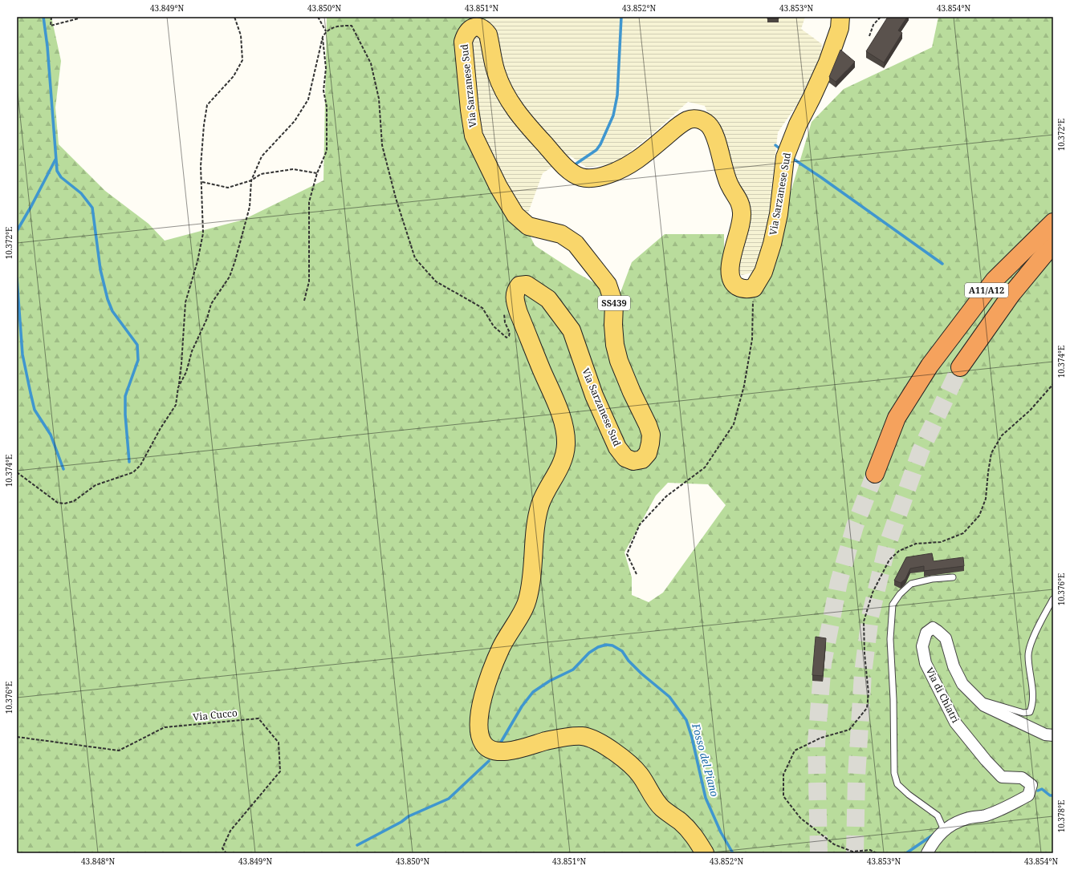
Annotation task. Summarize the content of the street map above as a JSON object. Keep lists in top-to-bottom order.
{
  "streets": {
    "highway": ["A11/A12"],
    "main road": ["Via Sarzanese Sud", "SS439"],
    "street": ["Via di Chiatri"],
    "path": ["Via Cucco"]
  },
  "water": ["Fosso del Piano"],
  "coordinates": [
    "43.849°N",
    "43.850°N",
    "43.851°N",
    "43.852°N",
    "43.853°N",
    "43.854°N",
    "10.372°E",
    "10.374°E",
    "10.376°E",
    "10.378°E",
    "43.848°N"
  ]
}
